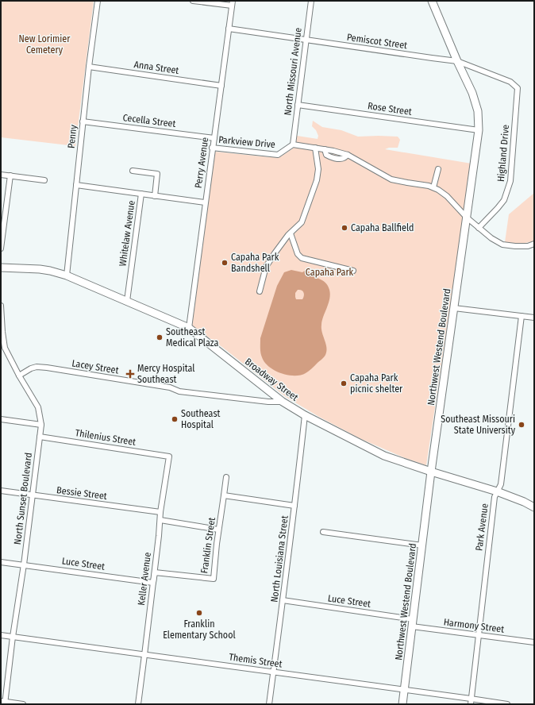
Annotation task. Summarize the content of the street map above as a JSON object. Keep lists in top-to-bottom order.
{
  "streets": {
    "street": [
      "Pemiscot Street",
      "Anna Street",
      "North Missouri Avenue",
      "Rose Street",
      "Cecella Street",
      "Penny",
      "Parkview Drive",
      "Highland Drive",
      "Perry Avenue",
      "Whitelaw Avenue",
      "Northwest Westend Boulevard",
      "Lacey Street",
      "Broadway Street",
      "Thilenius Street",
      "Bessie Street",
      "North Sunset Boulevard",
      "Park Avenue",
      "Franklin Street",
      "North Louisiana Street",
      "Luce Street",
      "Keller Avenue",
      "Harmony Street",
      "Themis Street"
    ]
  },
  "crossings": [
    ["Pemiscot Street", "North Missouri Avenue"],
    ["Pemiscot Street", "Highland Drive"],
    ["Pemiscot Street", "Perry Avenue"],
    ["Pemiscot Street", "Northwest Westend Boulevard"],
    ["Anna Street", "Penny"],
    ["Anna Street", "Perry Avenue"],
    ["North Missouri Avenue", "Rose Street"],
    ["North Missouri Avenue", "Parkview Drive"],
    ["Rose Street", "Northwest Westend Boulevard"],
    ["Cecella Street", "Penny"],
    ["Cecella Street", "Perry Avenue"],
    ["Penny", "Broadway Street"],
    ["Parkview Drive", "Perry Avenue"],
    ["Perry Avenue", "Whitelaw Avenue"],
    ["Perry Avenue", "Broadway Street"],
    ["Whitelaw Avenue", "Broadway Street"],
    ["Northwest Westend Boulevard", "Broadway Street"],
    ["Northwest Westend Boulevard", "Luce Street"],
    ["Northwest Westend Boulevard", "Harmony Street"],
    ["Northwest Westend Boulevard", "Themis Street"],
    ["Lacey Street", "Broadway Street"],
    ["Lacey Street", "North Sunset Boulevard"],
    ["Broadway Street", "Park Avenue"],
    ["Broadway Street", "North Louisiana Street"],
    ["Thilenius Street", "North Sunset Boulevard"],
    ["Thilenius Street", "Keller Avenue"],
    ["Bessie Street", "North Sunset Boulevard"],
    ["Bessie Street", "Keller Avenue"],
    ["North Sunset Boulevard", "Luce Street"],
    ["North Sunset Boulevard", "Themis Street"],
    ["Park Avenue", "Harmony Street"],
    ["Park Avenue", "Themis Street"],
    ["Franklin Street", "Luce Street"],
    ["Franklin Street", "Keller Avenue"],
    ["North Louisiana Street", "Luce Street"],
    ["North Louisiana Street", "Themis Street"],
    ["Luce Street", "Keller Avenue"],
    ["Luce Street", "Harmony Street"],
    ["Keller Avenue", "Themis Street"]
  ],
  "parks": ["New Lorimier Cemetery", "Capaha Park"],
  "places": {
    "other": [
      "Capaha Ballfield",
      "Capaha Park Bandshell",
      "Southeast Medical Plaza",
      "Capaha Park picnic shelter",
      "Southeast Hospital",
      "Southeast Missouri State University",
      "Franklin Elementary School"
    ],
    "health": ["Mercy Hospital Southeast"]
  }
}
